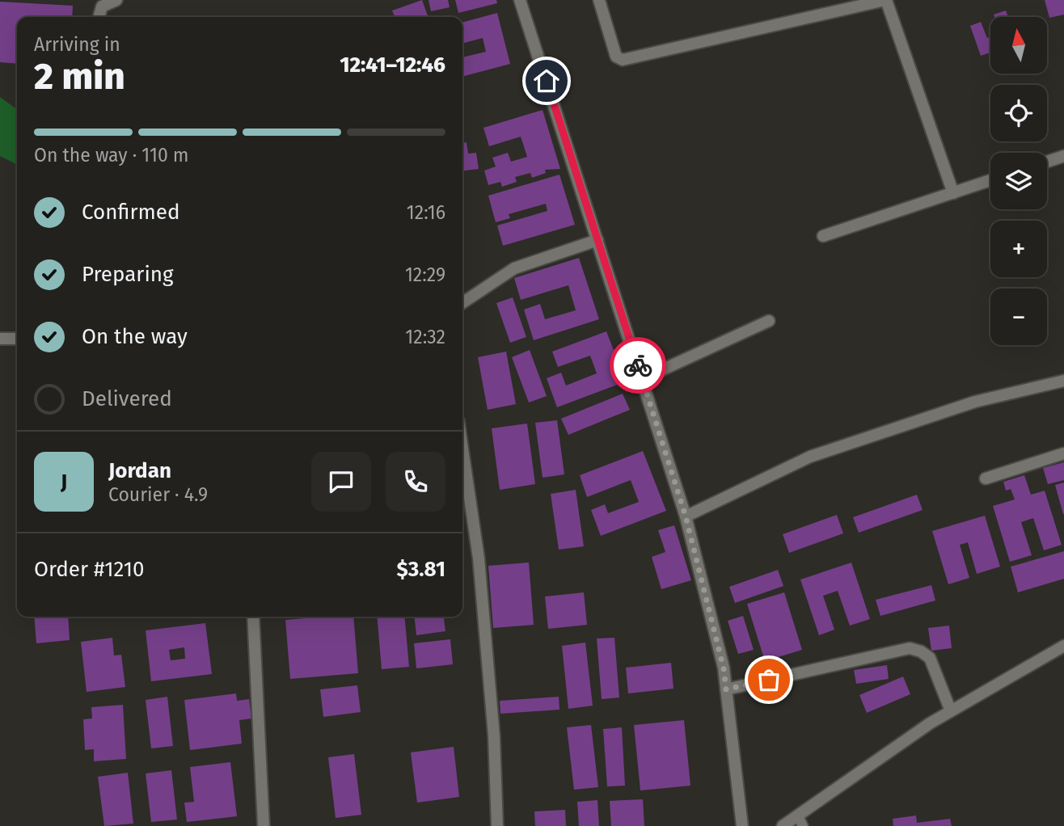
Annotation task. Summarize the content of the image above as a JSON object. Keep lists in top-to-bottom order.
{
  "north": "top",
  "page": {
    "map_buttons": ["+", "−"],
    "heading": ["2 min", "Arriving in", "12:41–12:46"],
    "panel": [
      "Jordan",
      "Courier · 4.9",
      "Order #1210",
      "$3.81"
    ],
    "bar": "On the way · 110 m",
    "list": [
      ["Confirmed", "12:16"],
      ["Preparing", "12:29"],
      ["On the way", "12:32"],
      "Delivered"
    ],
    "round": "J"
  }
}
